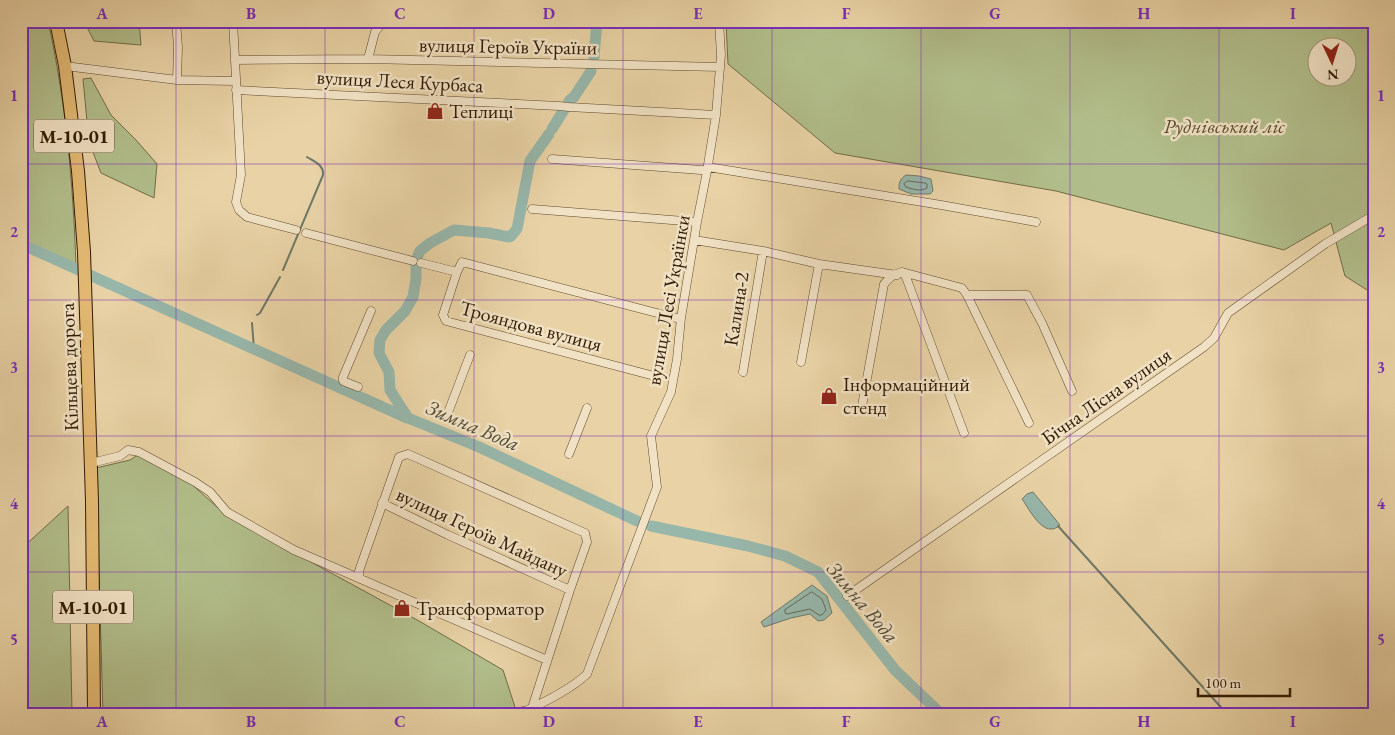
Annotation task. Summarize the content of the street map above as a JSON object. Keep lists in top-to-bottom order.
{
  "streets": {
    "highway": ["М-10-01", "Кільцева дорога"],
    "street": [
      "вулиця Героїв України",
      "вулиця Леся Курбаса",
      "вулиця Лесі Українки",
      "Калина-2",
      "Трояндова вулиця",
      "Бічна Лісна вулиця",
      "вулиця Героїв Майдану"
    ]
  },
  "crossings": [
    ["вулиця Героїв України", "вулиця Лесі Українки"],
    ["вулиця Леся Курбаса", "вулиця Лесі Українки"],
    ["вулиця Лесі Українки", "Трояндова вулиця"]
  ],
  "water": ["Зимна Вода"],
  "parks": ["Руднівський ліс"],
  "places": {
    "shop": ["Теплиці", "Інформаційний стенд", "Трансформатор"]
  },
  "scale_bar": "100 m",
  "north": "bottom",
  "grid": {
    "columns": [
      "A",
      "B",
      "C",
      "D",
      "E",
      "F",
      "G",
      "H",
      "I"
    ],
    "rows": [
      "1",
      "2",
      "3",
      "4",
      "5"
    ]
  }
}
